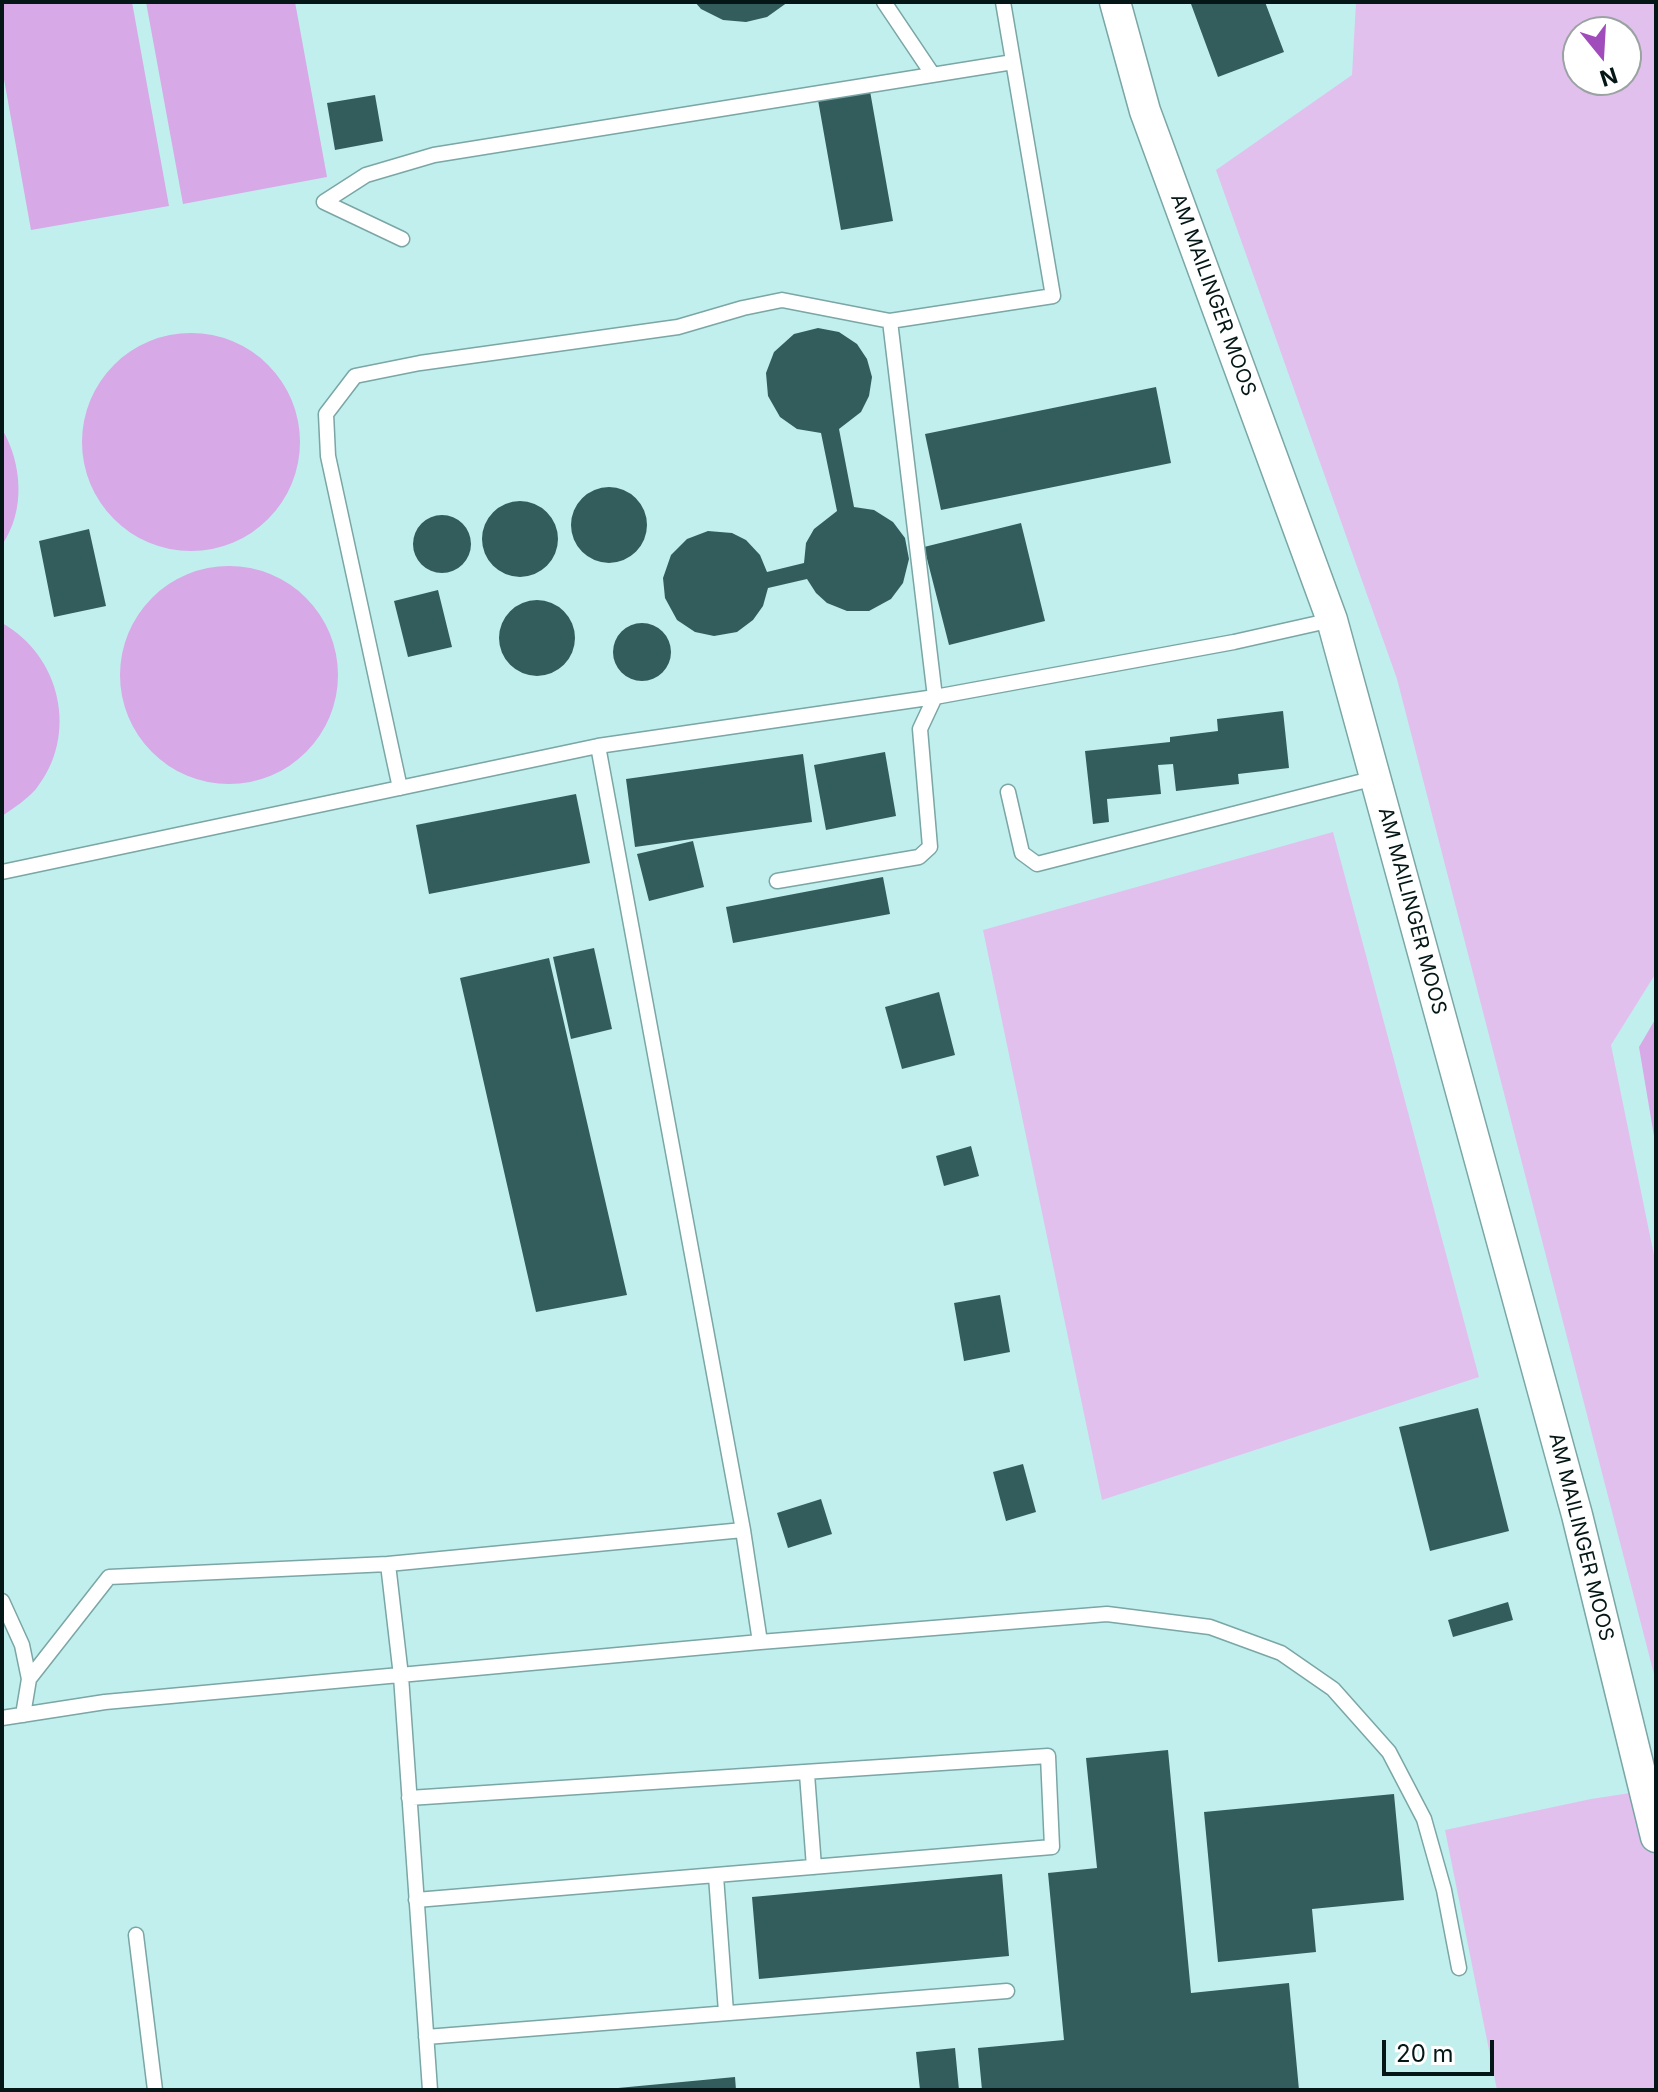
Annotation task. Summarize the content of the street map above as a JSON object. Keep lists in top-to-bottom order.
{
  "streets": {
    "street": ["AM MAILINGER MOOS"]
  },
  "scale_bar": "20 m",
  "north": "bottom"
}
